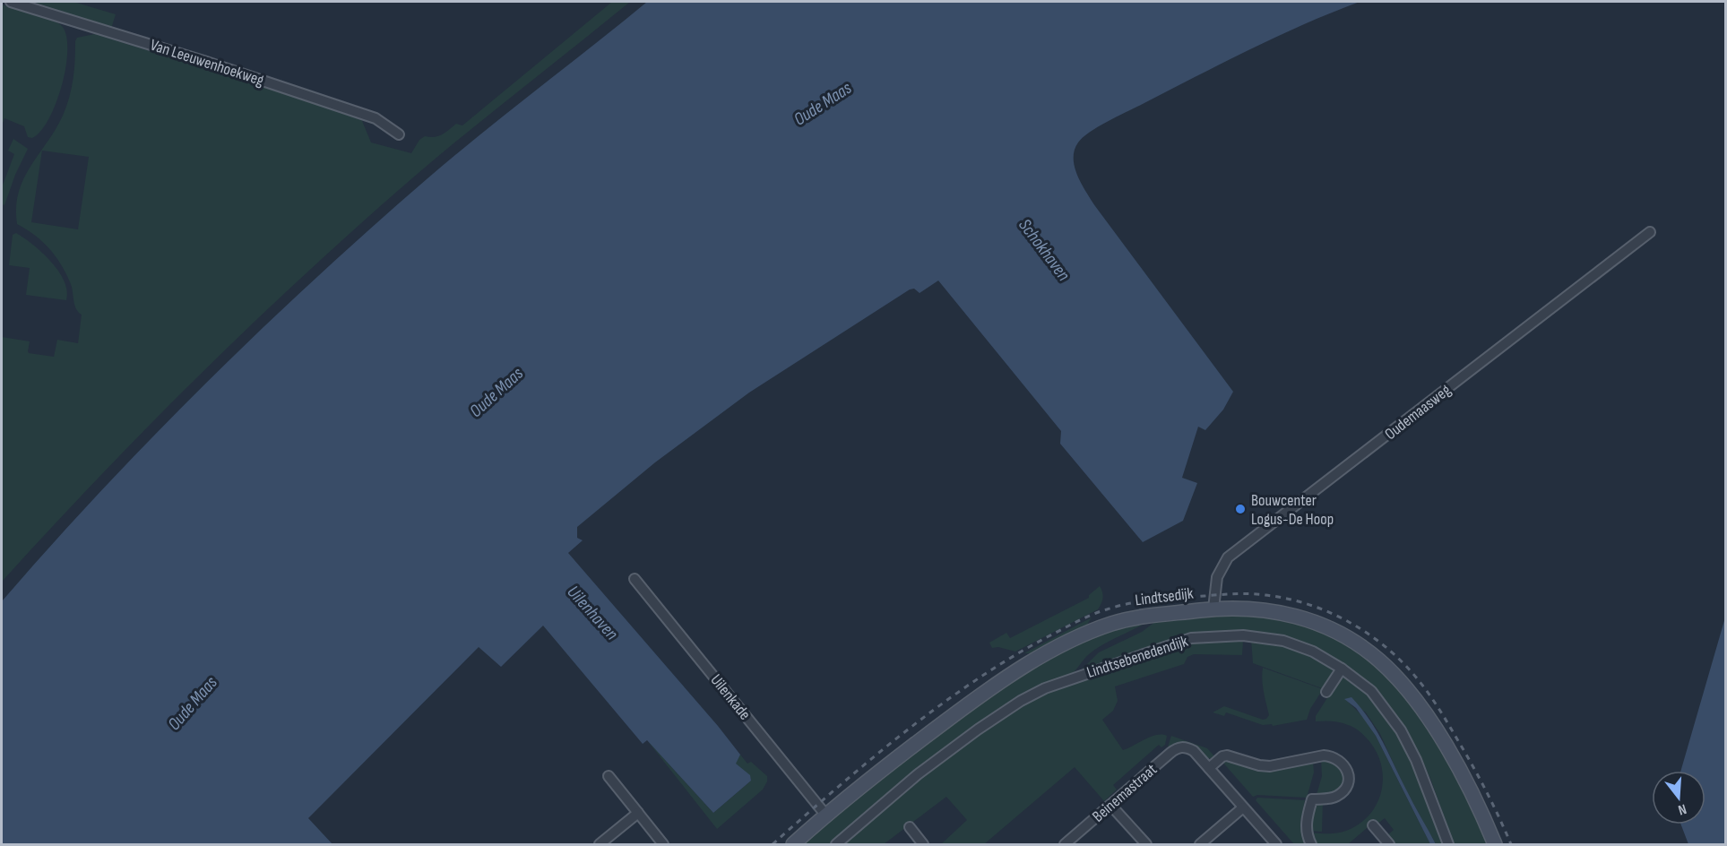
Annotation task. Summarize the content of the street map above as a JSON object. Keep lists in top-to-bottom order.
{
  "streets": {
    "main road": ["Lindtsedijk"],
    "street": [
      "Van Leeuwenhoekweg",
      "Oudemaasweg",
      "Lindtsebenedendijk",
      "Uilenkade",
      "Beinemastraat"
    ]
  },
  "crossings": [
    ["Oudemaasweg", "Lindtsedijk"],
    ["Lindtsedijk", "Uilenkade"]
  ],
  "water": ["Oude Maas", "Schokhaven", "Uilenhaven"],
  "places": ["Bouwcenter Logus-De Hoop"],
  "north": "bottom"
}
